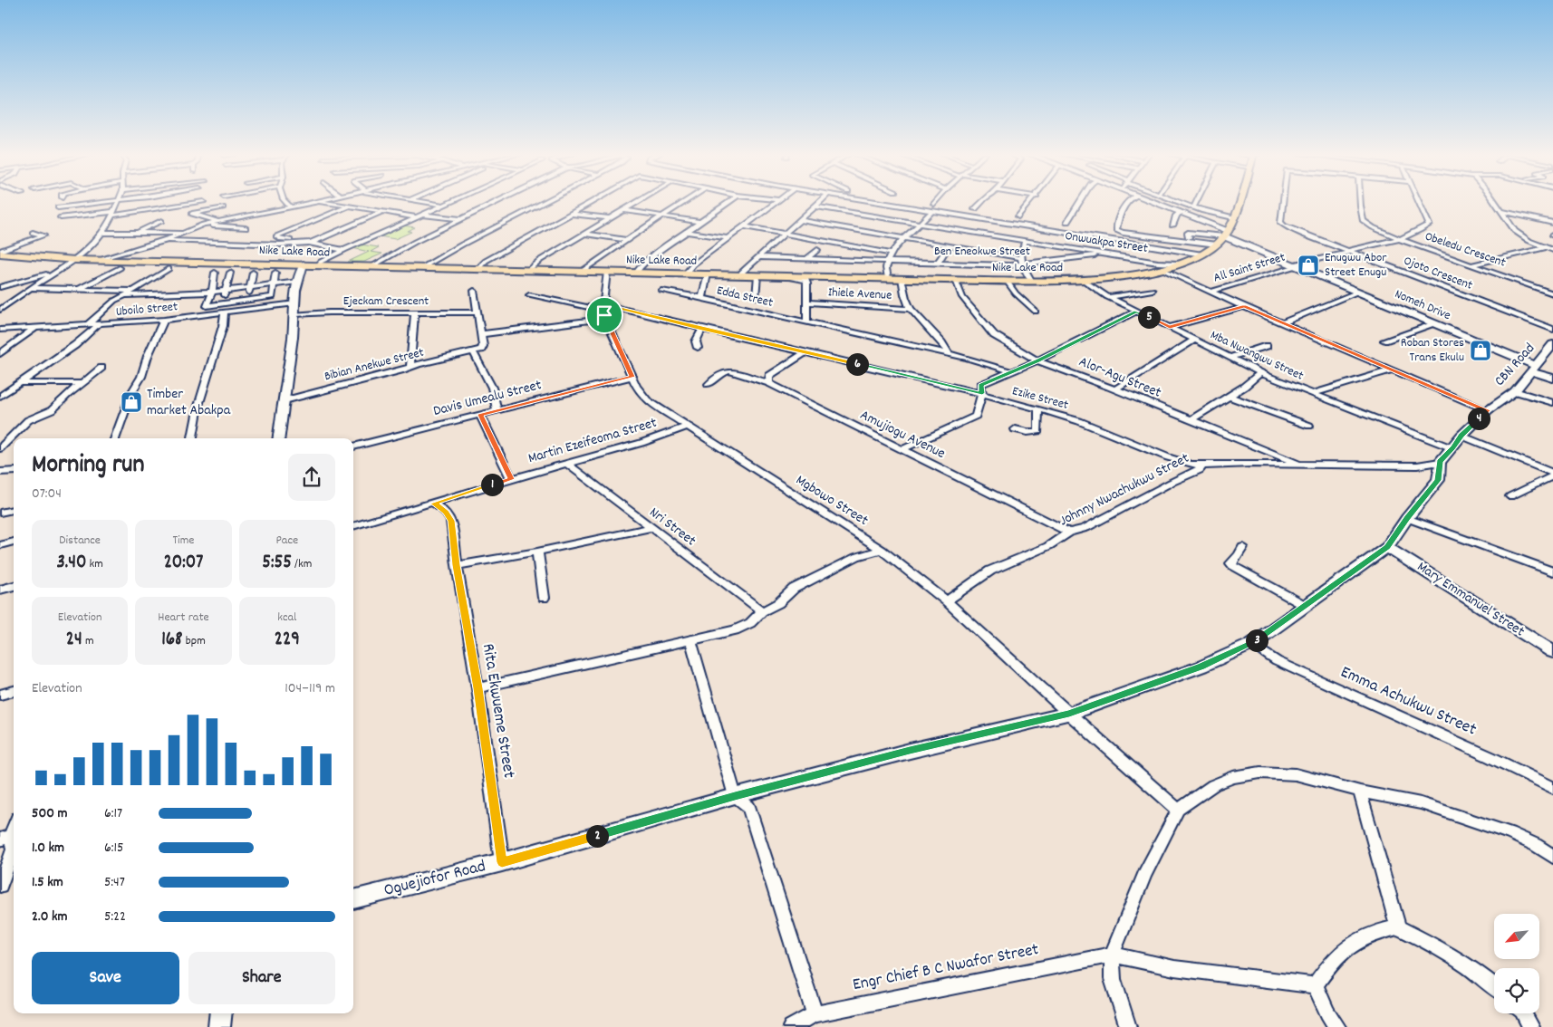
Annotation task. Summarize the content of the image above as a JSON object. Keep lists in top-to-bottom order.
{
  "streets": {
    "main road": [
      "Nike Lake Road",
      "Nomeh Drive",
      "CBN Road",
      "Mary Emmanuel Street",
      "Oguejiofor Road"
    ],
    "street": [
      "Onwuakpa Street",
      "Obeledu Crescent",
      "Ben Eneokwe Street",
      "All Saint Street",
      "Ojoto Crescent",
      "Ihiele Avenue",
      "Edda Street",
      "Ejeckam Crescent",
      "Uboilo Street",
      "Mba Nwangwu Street",
      "Bibian Anekwe Street",
      "Alor-Agu Street",
      "Davis Umealu Street",
      "Ezike Street",
      "Amujiogu Avenue",
      "Martin Ezeifeoma Street",
      "Johnny Nwachukwu Street",
      "Mgbowo Street",
      "Nri Street",
      "Emma Achukwu Street",
      "Rita Ekwueme Street",
      "Engr Chief B C Nwafor Street"
    ]
  },
  "crossings": [
    ["Onwuakpa Street", "Nike Lake Road"],
    ["Onwuakpa Street", "Ben Eneokwe Street"],
    ["Obeledu Crescent", "All Saint Street"],
    ["Nike Lake Road", "Edda Street"],
    ["Nike Lake Road", "Nomeh Drive"],
    ["Nike Lake Road", "Mba Nwangwu Street"],
    ["Nike Lake Road", "Alor-Agu Street"],
    ["All Saint Street", "Ojoto Crescent"],
    ["All Saint Street", "Nomeh Drive"],
    ["Nomeh Drive", "CBN Road"],
    ["Mba Nwangwu Street", "CBN Road"],
    ["CBN Road", "Johnny Nwachukwu Street"],
    ["CBN Road", "Oguejiofor Road"],
    ["Alor-Agu Street", "Johnny Nwachukwu Street"],
    ["Davis Umealu Street", "Mgbowo Street"],
    ["Ezike Street", "Johnny Nwachukwu Street"],
    ["Ezike Street", "Mgbowo Street"],
    ["Amujiogu Avenue", "Johnny Nwachukwu Street"],
    ["Martin Ezeifeoma Street", "Mgbowo Street"],
    ["Martin Ezeifeoma Street", "Nri Street"],
    ["Martin Ezeifeoma Street", "Rita Ekwueme Street"],
    ["Johnny Nwachukwu Street", "Mgbowo Street"],
    ["Johnny Nwachukwu Street", "Oguejiofor Road"],
    ["Mgbowo Street", "Oguejiofor Road"],
    ["Mary Emmanuel Street", "Oguejiofor Road"],
    ["Emma Achukwu Street", "Oguejiofor Road"],
    ["Rita Ekwueme Street", "Oguejiofor Road"]
  ],
  "places": {
    "shop": ["Enugwu Abor Street Enugu", "Roban Stores Trans Ekulu", "Timber market Abakpa"]
  },
  "north": "bottom left",
  "page": {
    "pins": [
      "5",
      "6",
      "4",
      "1",
      "3",
      "2"
    ],
    "heading": ["Morning run", "07:04"],
    "stats": [
      ["Distance", "3.40 km"],
      ["Time", "20:07"],
      ["Pace", "5:55 /km"],
      ["Elevation", "24 m"],
      ["Heart rate", "168 bpm"],
      ["kcal", "229"]
    ],
    "chart": ["Elevation", "104–119 m"],
    "list": [
      {
        "name": "500 m",
        "note": "6:17"
      },
      {
        "name": "1.0 km",
        "note": "6:15"
      },
      {
        "name": "1.5 km",
        "note": "5:47"
      },
      {
        "name": "2.0 km",
        "note": "5:22"
      }
    ],
    "buttons": ["Save", "Share"]
  }
}
